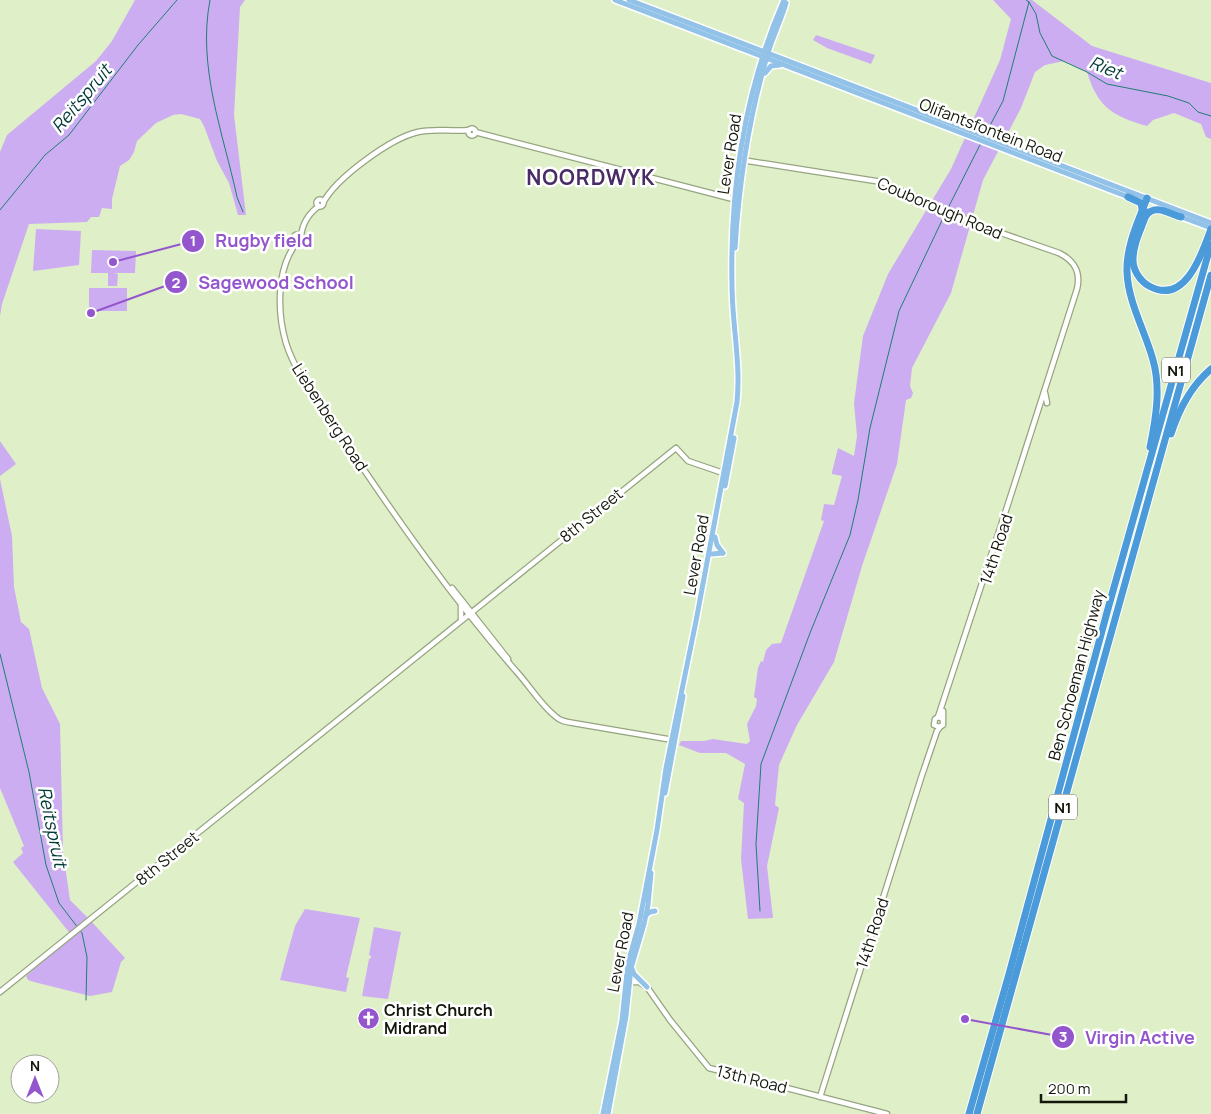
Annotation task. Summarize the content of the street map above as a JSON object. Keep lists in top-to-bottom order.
{
  "streets": {
    "highway": ["N1", "Ben Schoeman Highway"],
    "main road": ["Olifantsfontein Road", "Lever Road"],
    "street": [
      "Couborough Road",
      "Liebenberg Road",
      "8th Street",
      "14th Road",
      "13th Road"
    ]
  },
  "crossings": [
    ["Olifantsfontein Road", "Lever Road"],
    ["Lever Road", "Couborough Road"],
    ["Lever Road", "Liebenberg Road"],
    ["Lever Road", "8th Street"],
    ["Couborough Road", "14th Road"],
    ["Liebenberg Road", "8th Street"],
    ["14th Road", "13th Road"]
  ],
  "districts": ["NOORDWYK"],
  "water": ["Riet", "Reitspruit"],
  "places": {
    "other": ["Rugby field", "Sagewood School", "Virgin Active"],
    "church": ["Christ Church Midrand"]
  },
  "scale_bar": "200 m",
  "north": "top"
}
